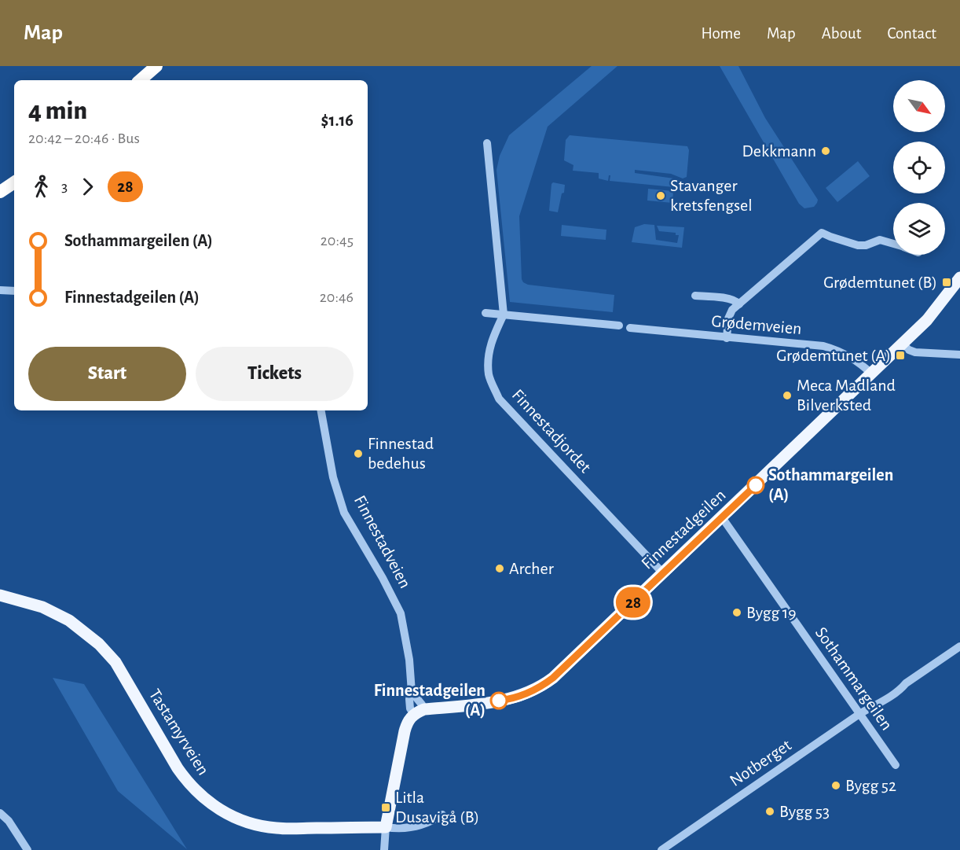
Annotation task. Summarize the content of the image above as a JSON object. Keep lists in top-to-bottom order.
{
  "streets": {
    "main road": ["Finnestadgeilen", "Tastamyrveien"],
    "street": [
      "Grødemveien",
      "Finnestadjordet",
      "Finnestadveien",
      "Sothammargeilen",
      "Notberget"
    ]
  },
  "crossings": [
    ["Grødemveien", "Finnestadgeilen"],
    ["Finnestadjordet", "Finnestadgeilen"],
    ["Finnestadgeilen", "Finnestadveien"],
    ["Finnestadgeilen", "Sothammargeilen"],
    ["Sothammargeilen", "Notberget"]
  ],
  "places": {
    "other": [
      "Dekkmann",
      "Stavanger kretsfengsel",
      "Meca Madland Bilverksted",
      "Finnestad bedehus",
      "Sothammargeilen (A)",
      "Archer",
      "Bygg 19",
      "Finnestadgeilen (A)",
      "Bygg 52",
      "Bygg 53"
    ],
    "transit": ["Grødemtunet (B)", "Grødemtunet (A)", "Litla Dusavigå (B)"]
  },
  "lines": ["bus line 28"],
  "north": "bottom right",
  "page": {
    "header": "Map",
    "nav": [
      "Home",
      "Map",
      "About",
      "Contact"
    ],
    "on_map": "28",
    "heading": ["4 min", "20:42 – 20:46 · Bus", "$1.16"],
    "legs": ["3", "28"],
    "list": [
      {
        "name": "Sothammargeilen (A)",
        "value": "20:45"
      },
      {
        "name": "Finnestadgeilen (A)",
        "value": "20:46"
      }
    ],
    "buttons": ["Start", "Tickets"]
  }
}
